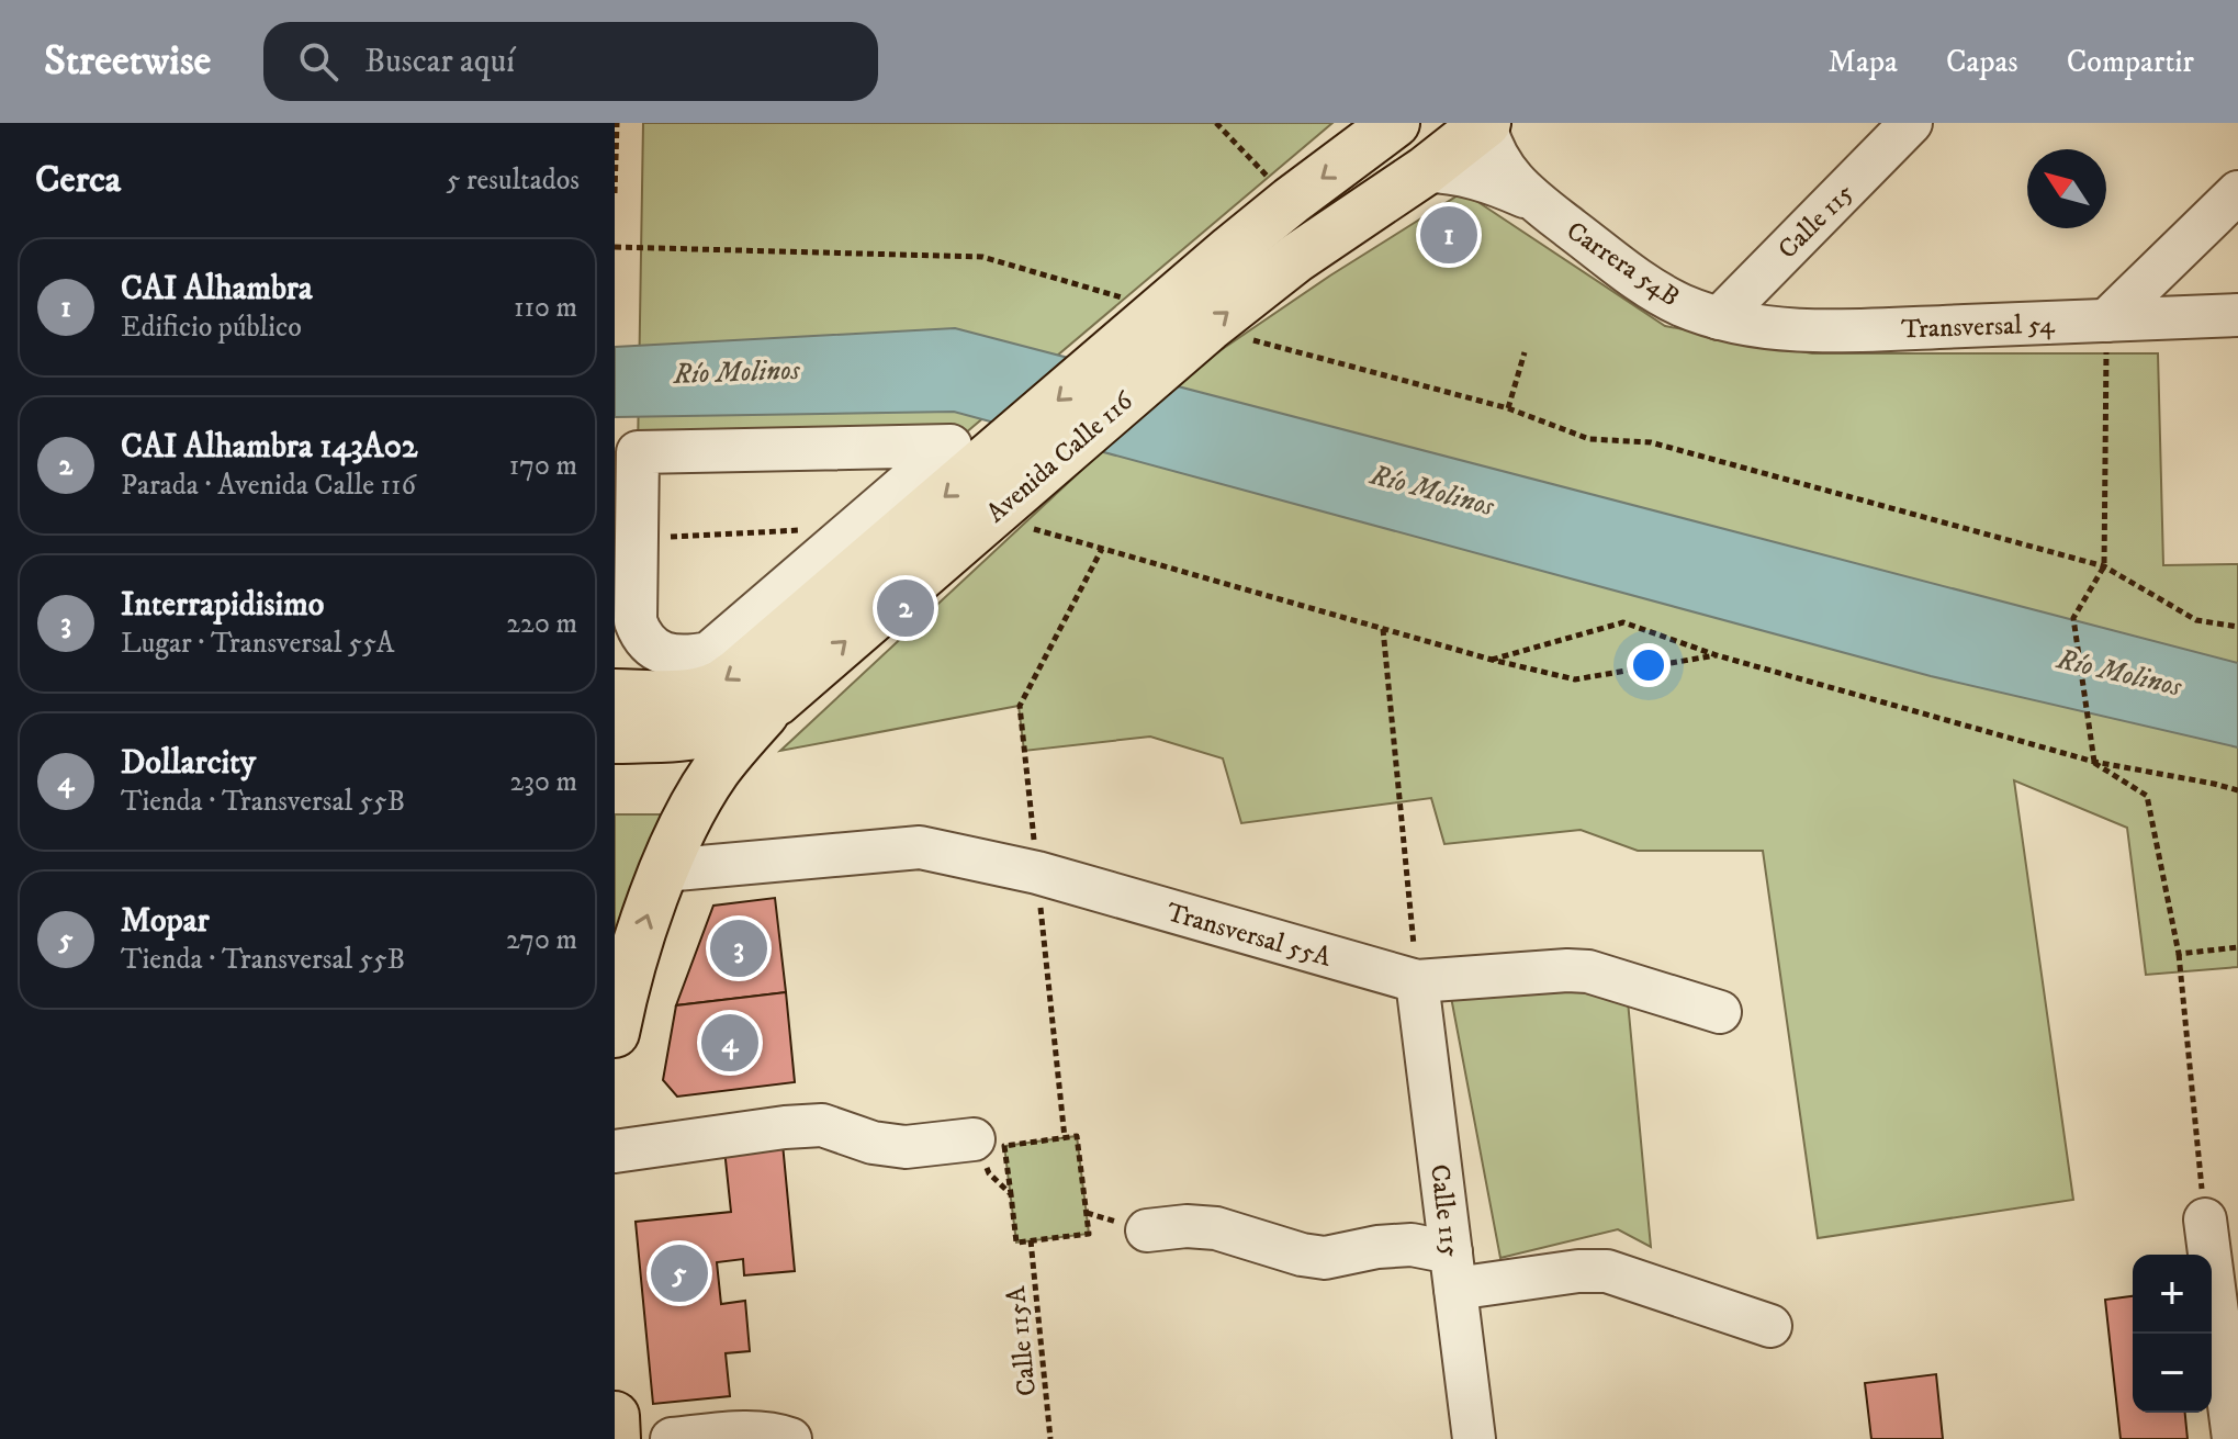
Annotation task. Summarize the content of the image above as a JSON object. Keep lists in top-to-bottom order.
{
  "streets": {
    "main road": ["Avenida Calle 116"],
    "street": [
      "Calle 115",
      "Carrera 54B",
      "Transversal 54",
      "Transversal 55A"
    ],
    "path": ["Calle 115A"]
  },
  "crossings": [
    ["Calle 115", "Carrera 54B"],
    ["Calle 115", "Transversal 54"],
    ["Calle 115", "Transversal 55A"],
    ["Carrera 54B", "Transversal 54"],
    ["Carrera 54B", "Avenida Calle 116"]
  ],
  "water": ["Río Molinos"],
  "north": "top left",
  "page": {
    "header": "Streetwise",
    "search": "Buscar aquí",
    "nav": ["Mapa", "Capas", "Compartir"],
    "heading": ["Cerca", "5 resultados"],
    "pins": [
      "1",
      "2",
      "3",
      "4",
      "5"
    ],
    "list": [
      {
        "mark": "1",
        "name": "CAI Alhambra",
        "note": "Edificio público",
        "value": "110 m"
      },
      {
        "mark": "2",
        "name": "CAI Alhambra 143A02",
        "note": "Parada · Avenida Calle 116",
        "value": "170 m"
      },
      {
        "mark": "3",
        "name": "Interrapidisimo",
        "note": "Lugar · Transversal 55A",
        "value": "220 m"
      },
      {
        "mark": "4",
        "name": "Dollarcity",
        "note": "Tienda · Transversal 55B",
        "value": "230 m"
      },
      {
        "mark": "5",
        "name": "Mopar",
        "note": "Tienda · Transversal 55B",
        "value": "270 m"
      }
    ],
    "map_buttons": ["+", "−"]
  }
}
